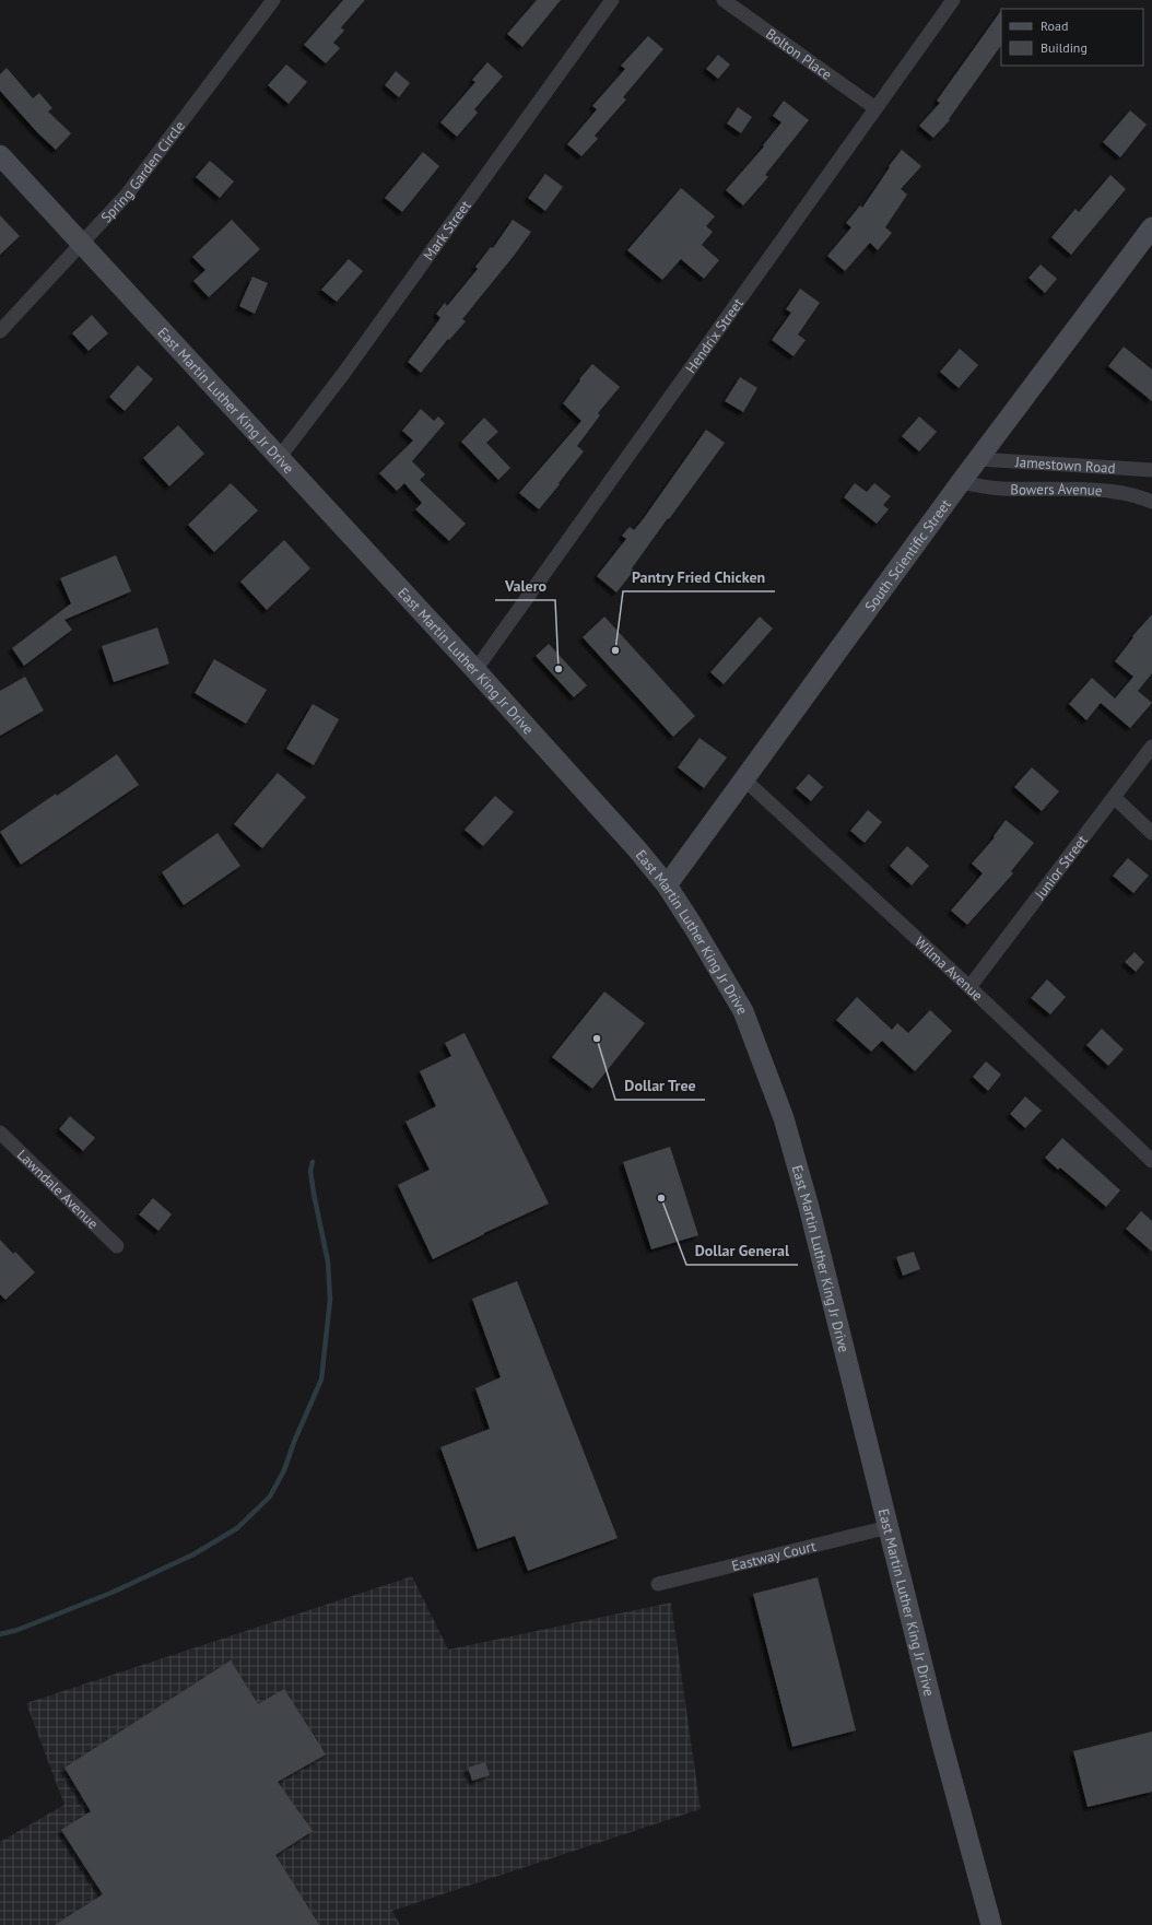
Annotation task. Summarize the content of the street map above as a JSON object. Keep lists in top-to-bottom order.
{
  "streets": {
    "main road": ["East Martin Luther King Jr Drive", "South Scientific Street"],
    "street": [
      "Bolton Place",
      "Spring Garden Circle",
      "Mark Street",
      "Hendrix Street",
      "Jamestown Road",
      "Bowers Avenue",
      "Junior Street",
      "Wilma Avenue",
      "Lawndale Avenue",
      "Eastway Court"
    ]
  },
  "crossings": [
    ["Bolton Place", "Hendrix Street"],
    ["Spring Garden Circle", "East Martin Luther King Jr Drive"],
    ["Mark Street", "East Martin Luther King Jr Drive"],
    ["Hendrix Street", "East Martin Luther King Jr Drive"],
    ["East Martin Luther King Jr Drive", "South Scientific Street"],
    ["East Martin Luther King Jr Drive", "Eastway Court"],
    ["Jamestown Road", "South Scientific Street"],
    ["Bowers Avenue", "South Scientific Street"],
    ["South Scientific Street", "Wilma Avenue"],
    ["Junior Street", "Wilma Avenue"]
  ],
  "places": [
    "Pantry Fried Chicken",
    "Valero",
    "Dollar Tree",
    "Dollar General"
  ],
  "legend": ["Road", "Building"]
}
